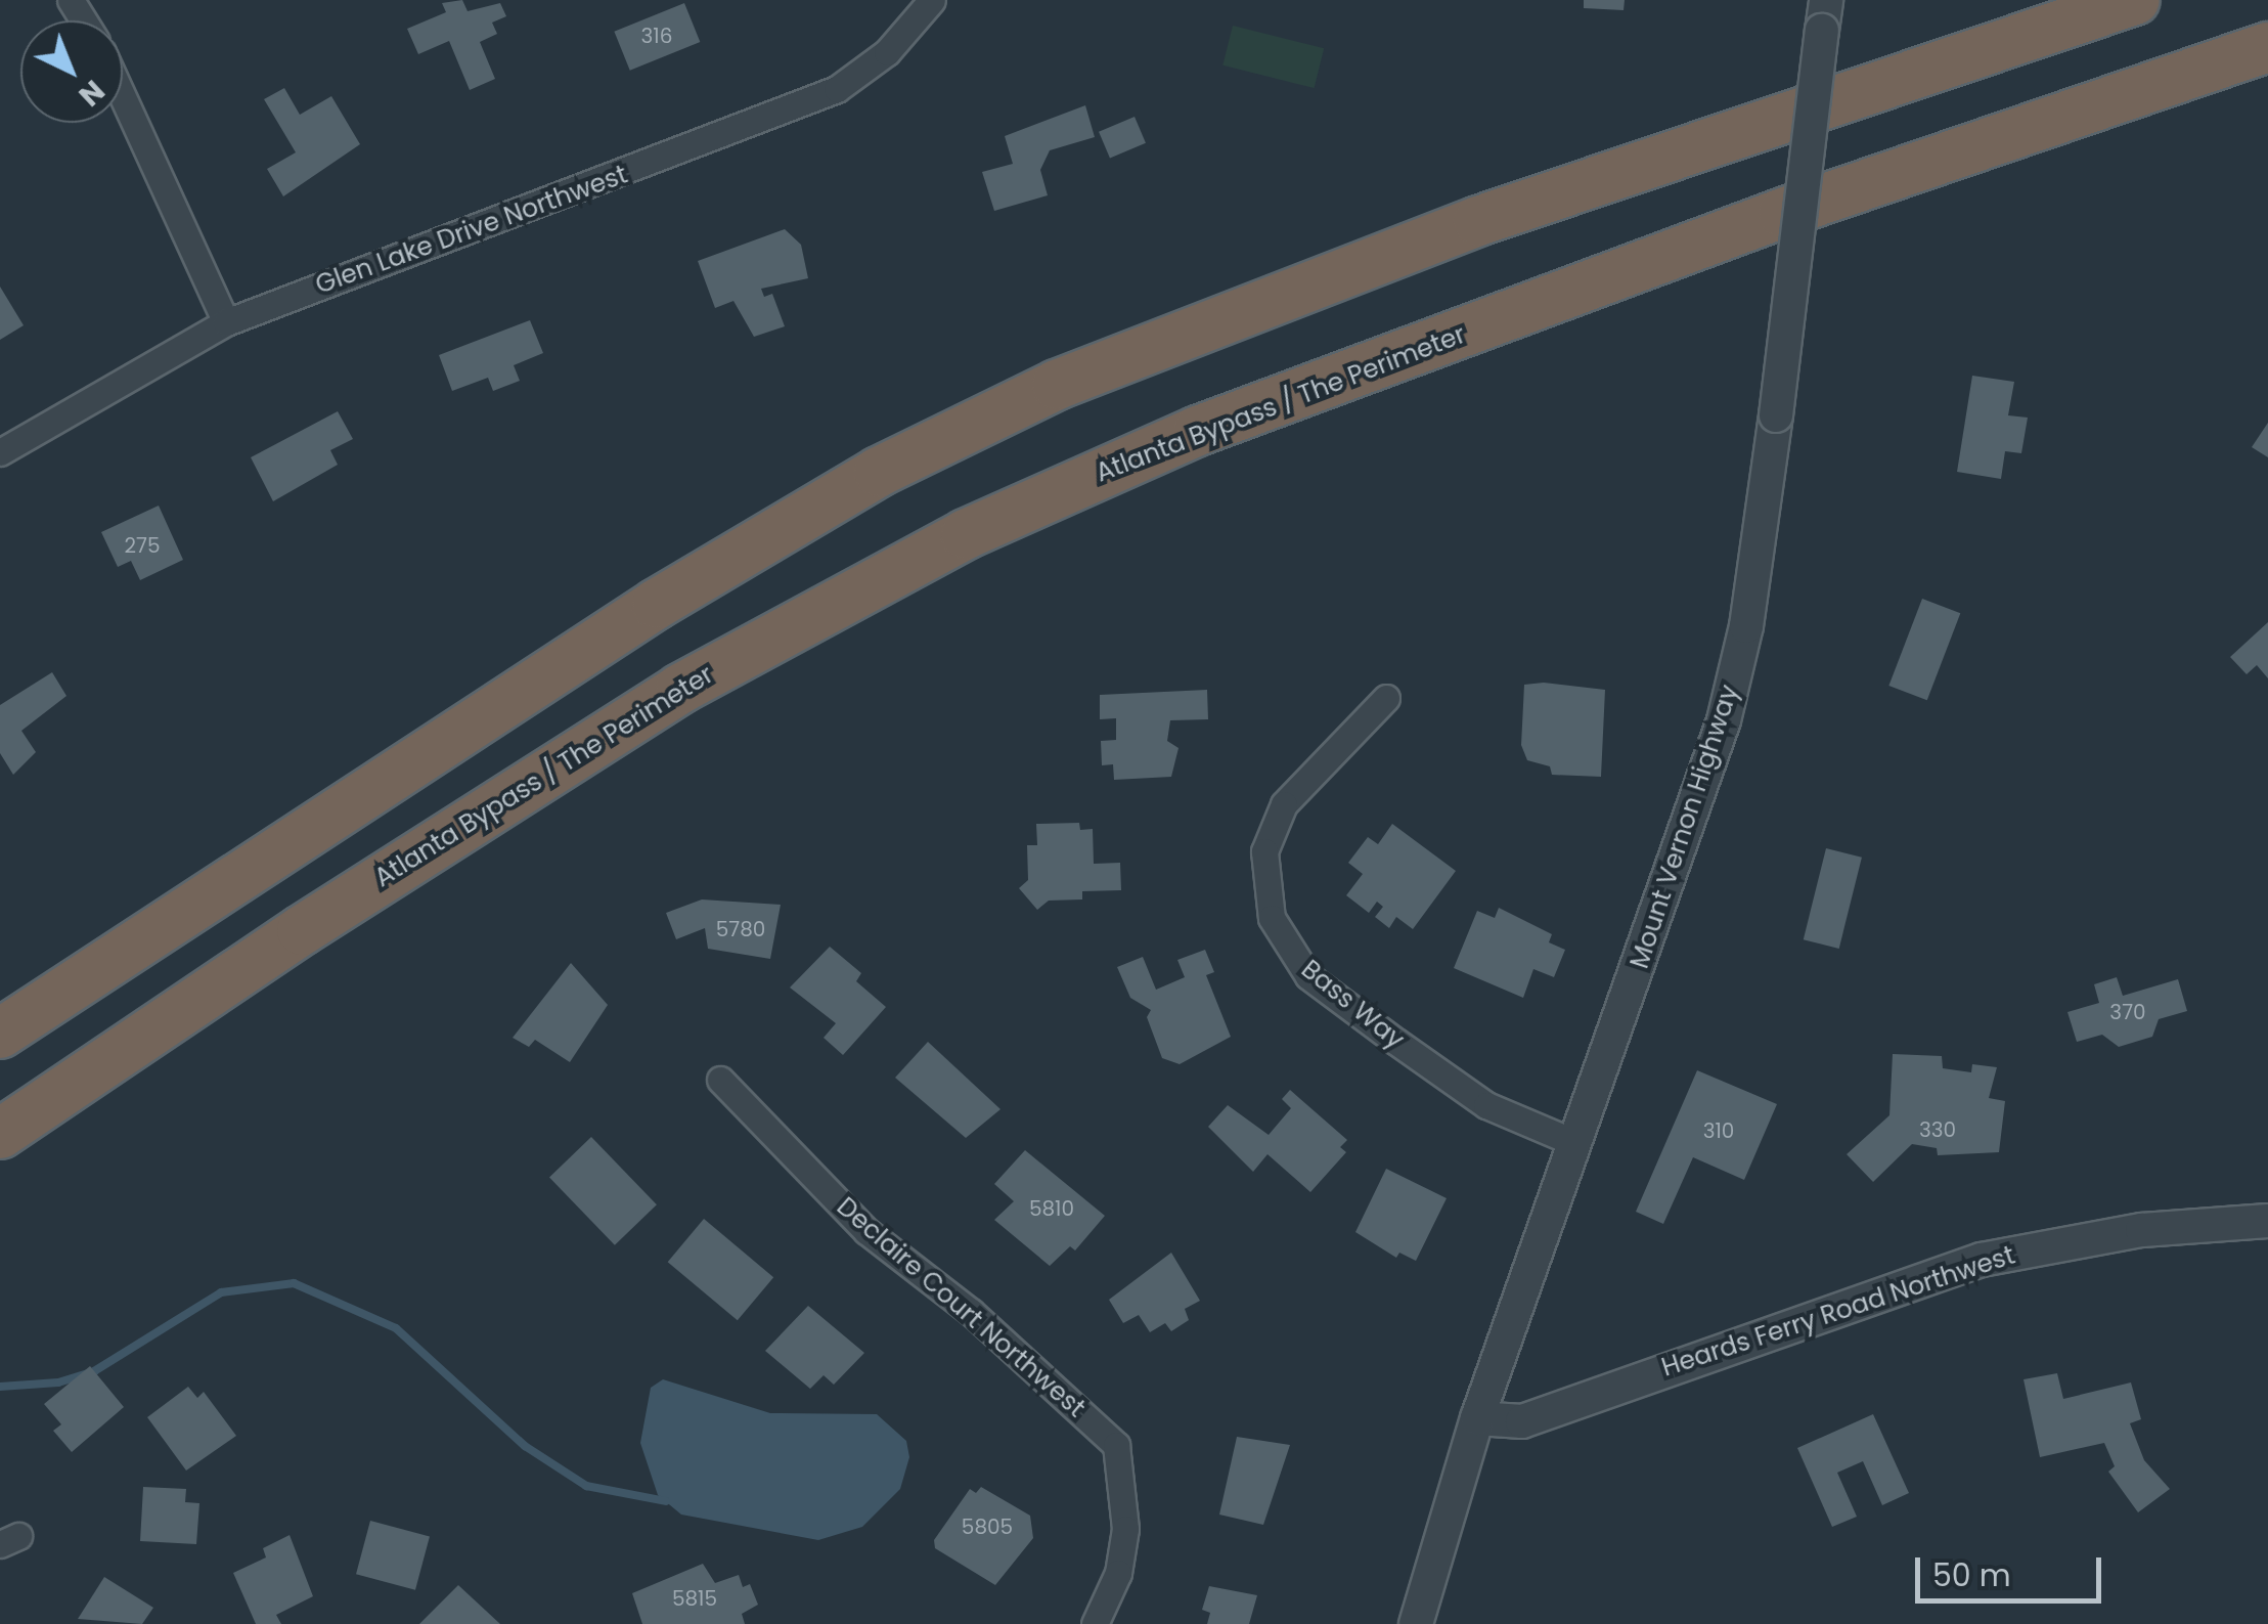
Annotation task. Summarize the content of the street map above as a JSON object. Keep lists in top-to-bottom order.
{
  "streets": {
    "highway": ["Atlanta Bypass / The Perimeter"],
    "street": [
      "Glen Lake Drive Northwest",
      "Mount Vernon Highway",
      "Bass Way",
      "Declaire Court Northwest",
      "Heards Ferry Road Northwest"
    ]
  },
  "crossings": [
    ["Mount Vernon Highway", "Bass Way"],
    ["Mount Vernon Highway", "Heards Ferry Road Northwest"]
  ],
  "house_numbers": [
    "316",
    "275",
    "5780",
    "370",
    "330",
    "310",
    "5810",
    "5805",
    "5815"
  ],
  "scale_bar": "50 m",
  "north": "bottom right"
}
